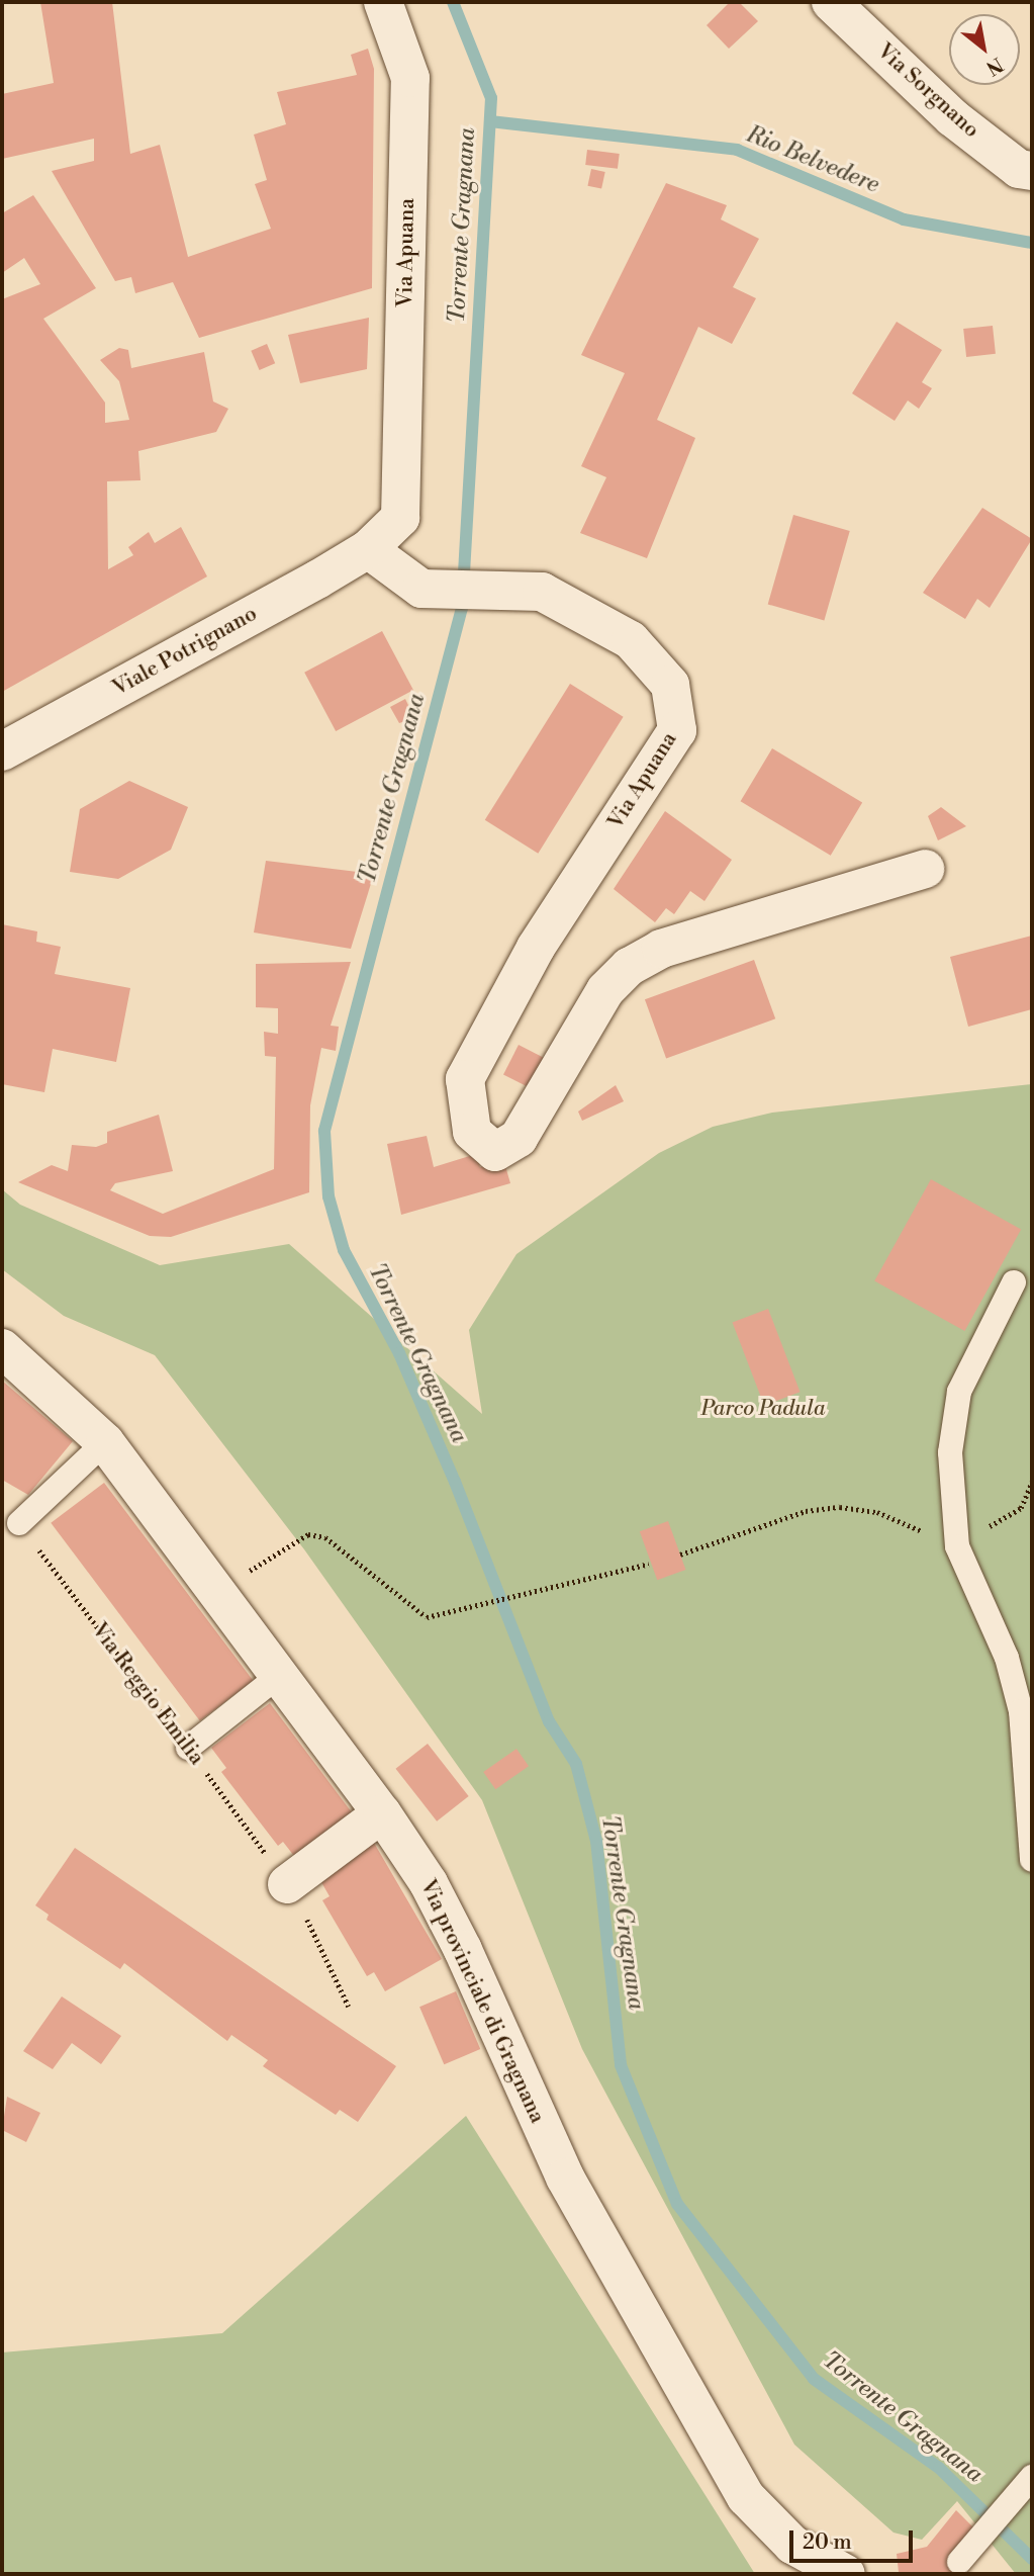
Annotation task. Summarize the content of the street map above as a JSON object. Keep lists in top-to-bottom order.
{
  "streets": {
    "street": [
      "Via Sorgnano",
      "Via Apuana",
      "Viale Potrignano",
      "Via provinciale di Gragnana"
    ],
    "path": ["Via Reggio Emilia"]
  },
  "crossings": [
    ["Via Apuana", "Viale Potrignano"]
  ],
  "water": ["Rio Belvedere", "Torrente Gragnana"],
  "parks": ["Parco Padula"],
  "scale_bar": "20 m",
  "north": "bottom right"
}
